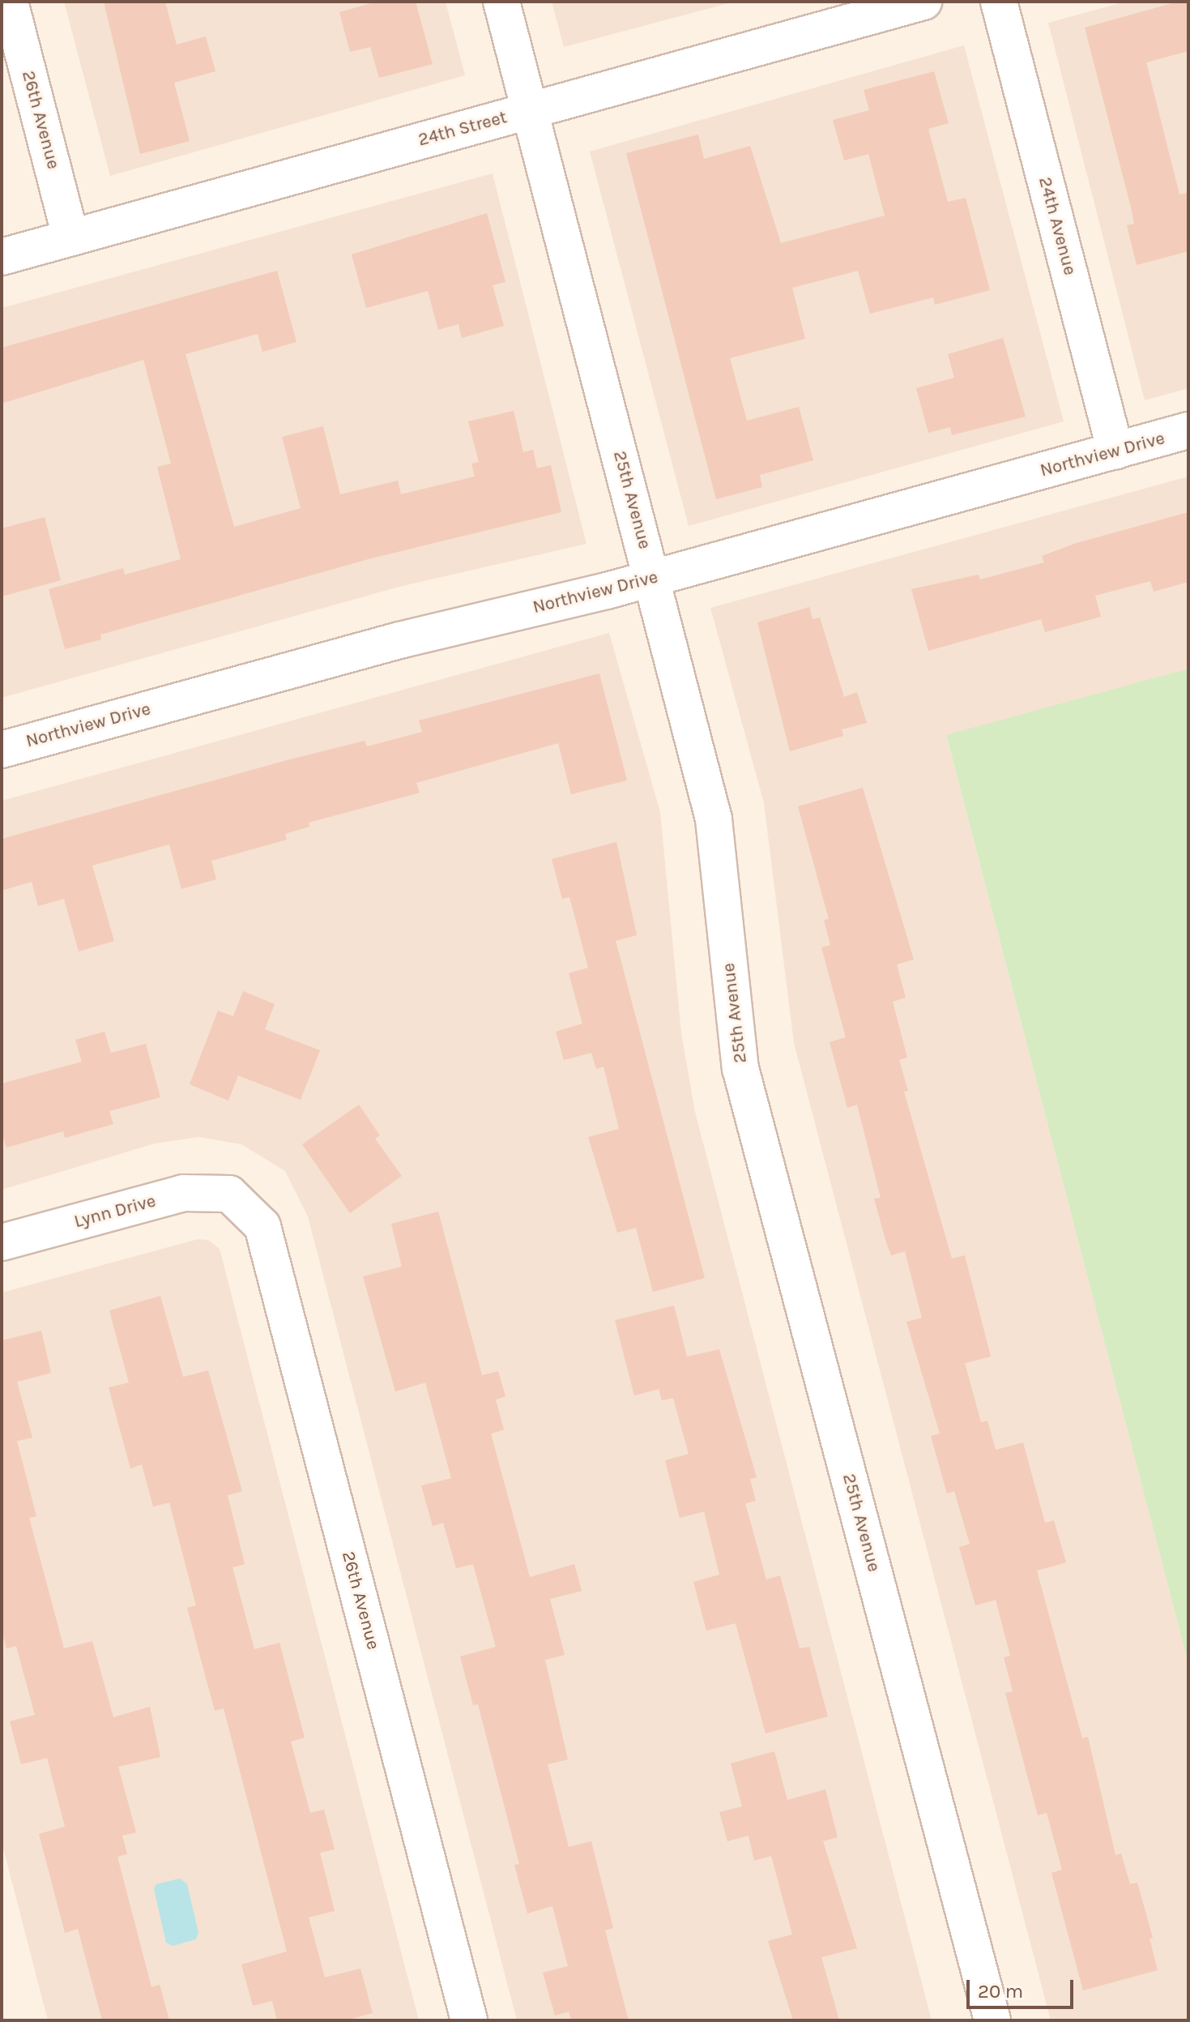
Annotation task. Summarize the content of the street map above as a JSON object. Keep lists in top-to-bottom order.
{
  "streets": {
    "street": [
      "26th Avenue",
      "24th Street",
      "24th Avenue",
      "Northview Drive",
      "25th Avenue",
      "Lynn Drive"
    ]
  },
  "crossings": [
    ["26th Avenue", "24th Street"],
    ["26th Avenue", "Lynn Drive"],
    ["24th Street", "25th Avenue"],
    ["24th Avenue", "Northview Drive"],
    ["Northview Drive", "25th Avenue"]
  ],
  "scale_bar": "20 m"
}
